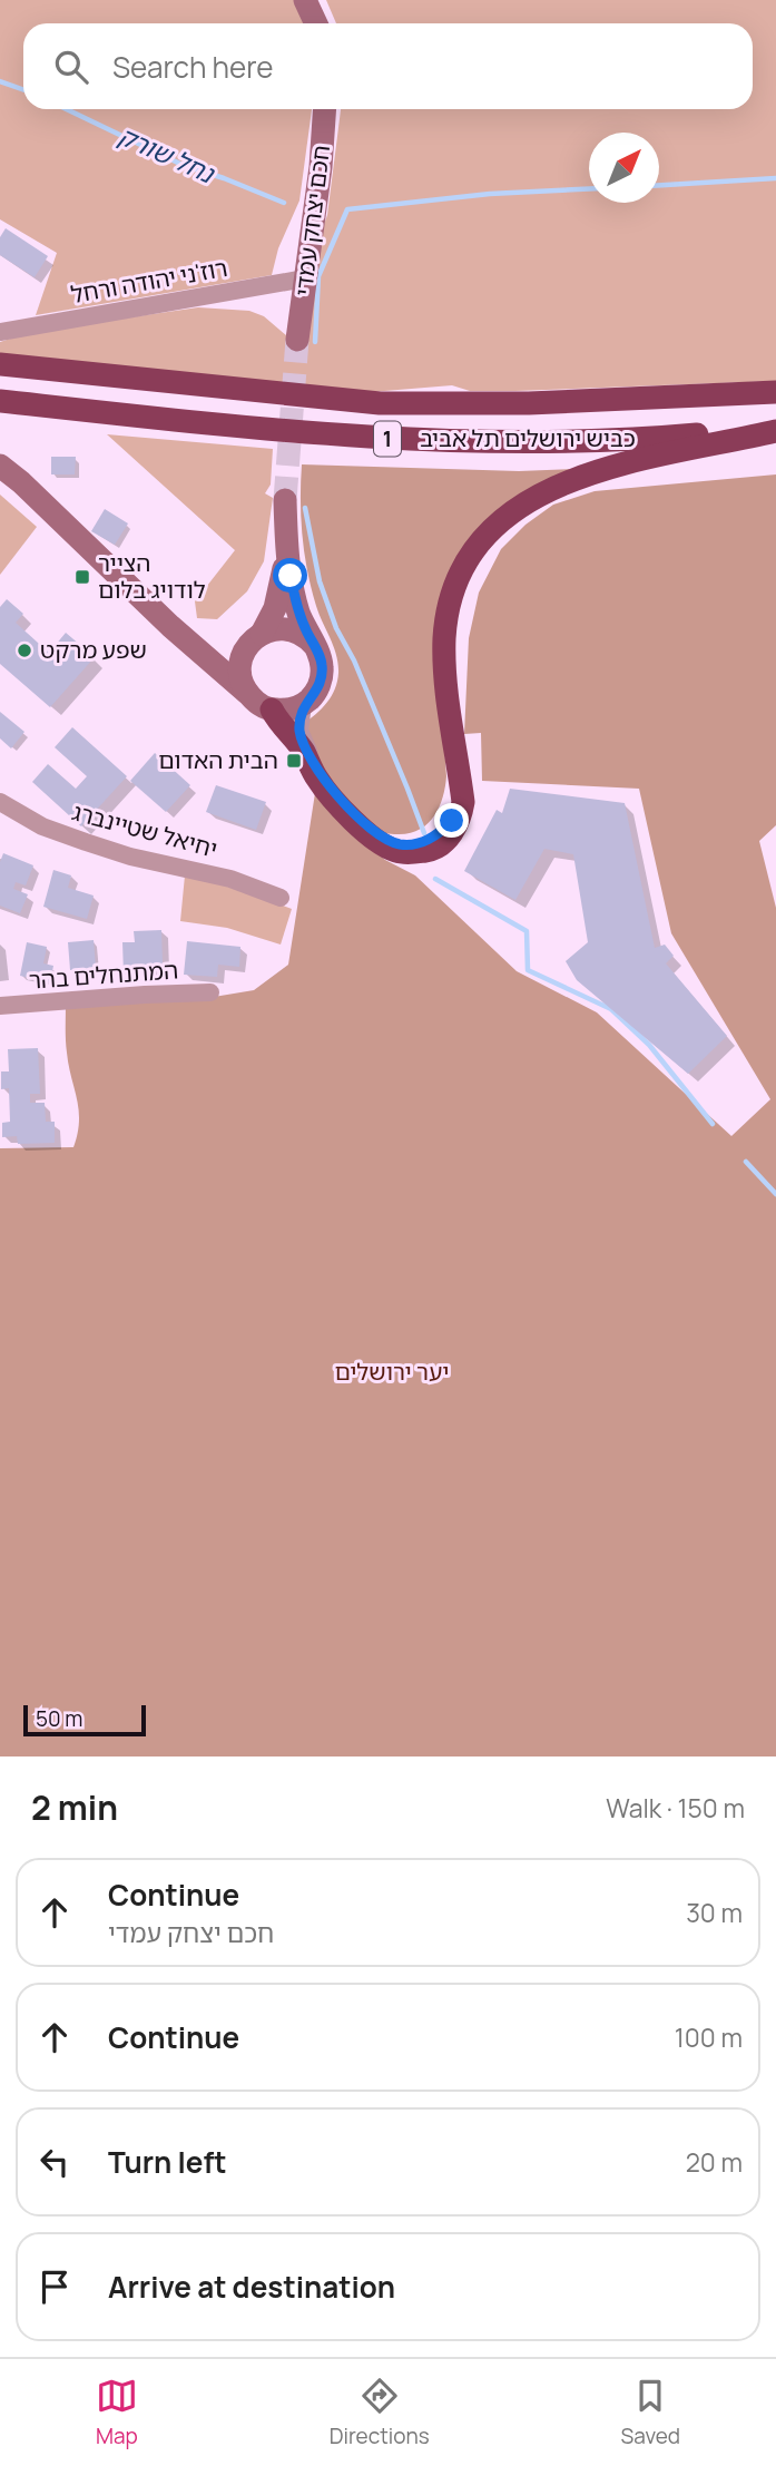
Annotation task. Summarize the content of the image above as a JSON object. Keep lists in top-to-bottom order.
{
  "streets": {
    "highway": ["1", "כביש ירושלים תל אביב"],
    "main road": ["חכם יצחק עמדי"],
    "street": ["רוז'ני יהודה ורחל", "יחיאל שטיינברג", "המתנחלים בהר"]
  },
  "crossings": [
    ["חכם יצחק עמדי", "רוז'ני יהודה ורחל"]
  ],
  "water": ["נחל שורק"],
  "parks": ["יער ירושלים"],
  "places": {
    "transit": ["הצייר לודויג בלום", "הבית האדום"],
    "other": ["שפע מרקט"]
  },
  "scale_bar": "50 m",
  "north": "top right",
  "page": {
    "search": "Search here",
    "scale": "50 m",
    "heading": ["2 min", "Walk · 150 m"],
    "list": [
      ["Continue", "חכם יצחק עמדי", "30 m"],
      ["Continue", "100 m"],
      ["Turn left", "20 m"],
      "Arrive at destination"
    ],
    "nav": ["Map", "Directions", "Saved"]
  }
}
